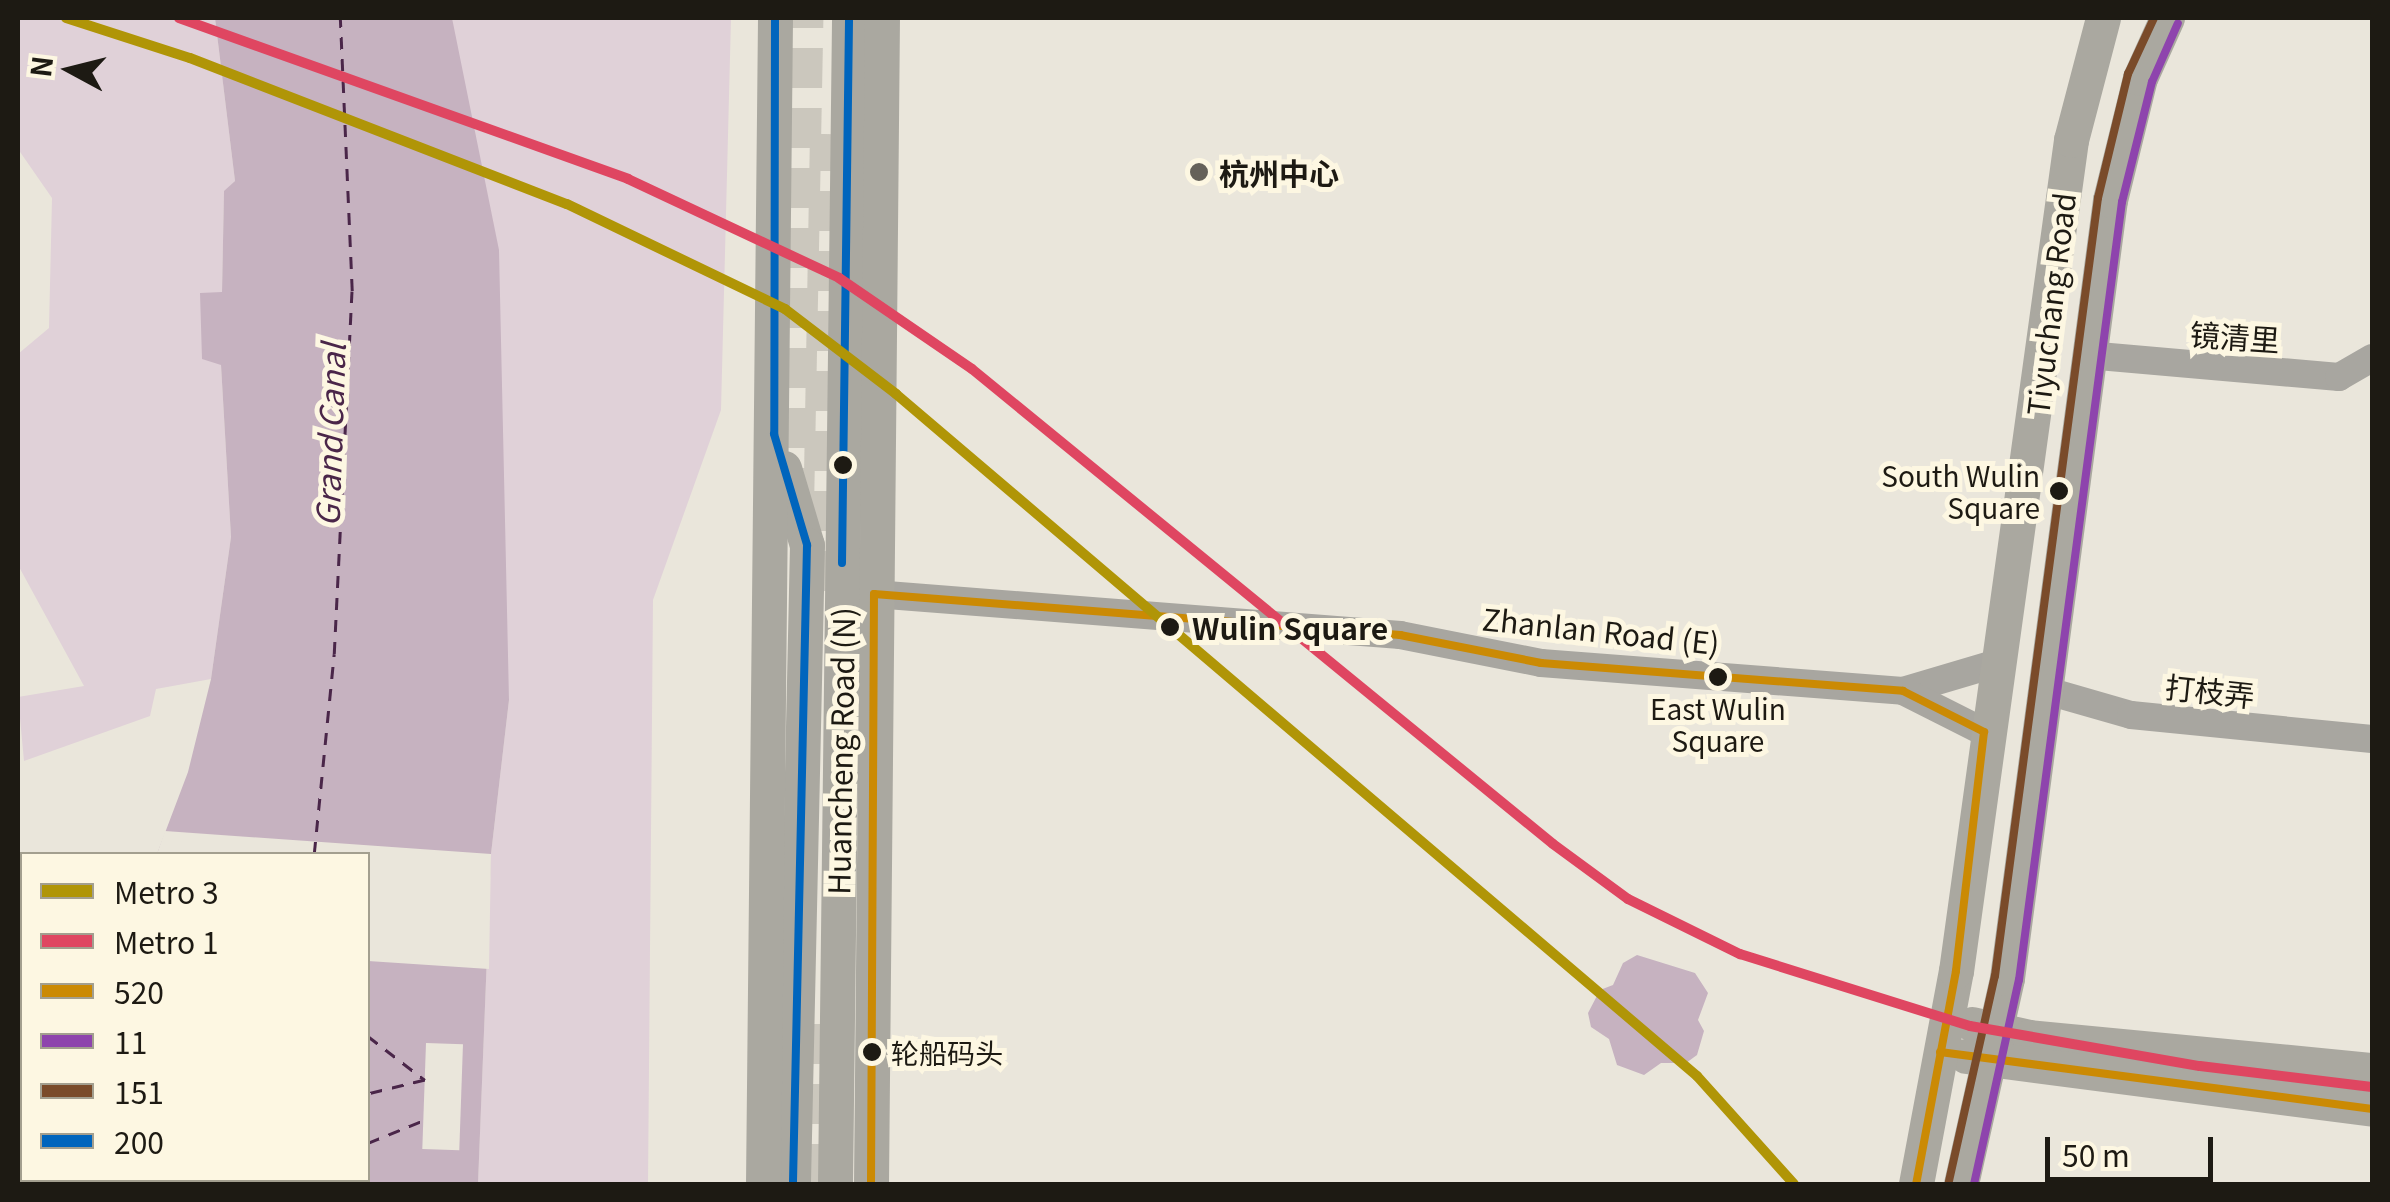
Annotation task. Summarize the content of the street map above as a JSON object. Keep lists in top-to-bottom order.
{
  "streets": {
    "main road": ["Tiyuchang Road", "Huancheng Road (N)"],
    "street": ["镜清里", "Zhanlan Road (E)", "打枝弄"]
  },
  "crossings": [
    ["Tiyuchang Road", "镜清里"],
    ["Tiyuchang Road", "Zhanlan Road (E)"],
    ["Tiyuchang Road", "打枝弄"],
    ["Zhanlan Road (E)", "Huancheng Road (N)"]
  ],
  "water": ["Grand Canal"],
  "places": [
    "杭州中心",
    "South Wulin Square",
    "Wulin Square",
    "East Wulin Square",
    "轮船码头"
  ],
  "lines": [
    "metro line 3",
    "metro line 1",
    "transit line 151",
    "transit line 200",
    "transit line 11",
    "transit line 520"
  ],
  "legend": [
    "Metro 3",
    "Metro 1",
    "520",
    "11",
    "151",
    "200"
  ],
  "scale_bar": "50 m",
  "north": "left"
}
